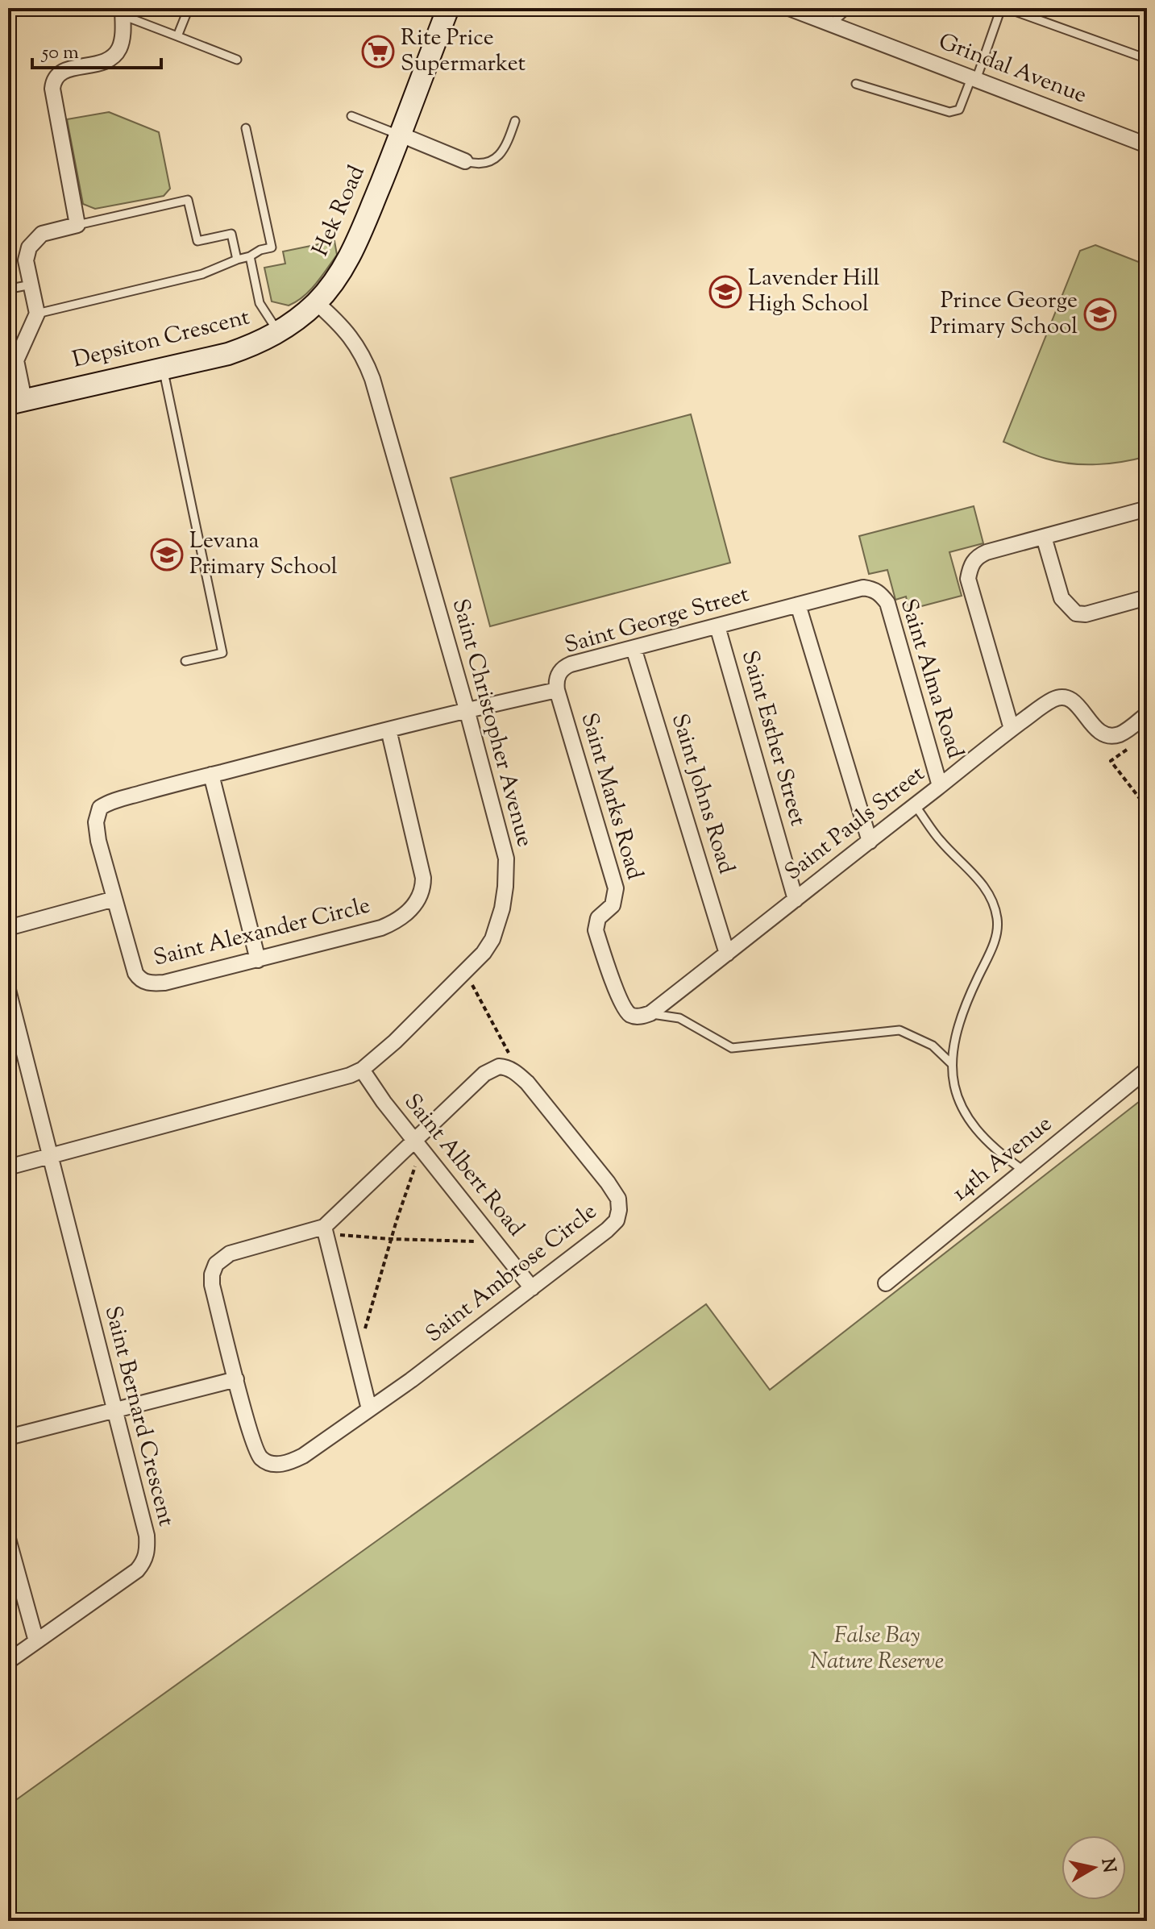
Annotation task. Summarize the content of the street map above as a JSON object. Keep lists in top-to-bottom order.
{
  "streets": {
    "street": [
      "Grindal Avenue",
      "Hek Road",
      "Depsiton Crescent",
      "Saint George Street",
      "Saint Alma Road",
      "Saint Christopher Avenue",
      "Saint Esther Street",
      "Saint Johns Road",
      "Saint Marks Road",
      "Saint Pauls Street",
      "Saint Alexander Circle",
      "14th Avenue",
      "Saint Albert Road",
      "Saint Ambrose Circle",
      "Saint Bernard Crescent"
    ]
  },
  "crossings": [
    ["Hek Road", "Depsiton Crescent"],
    ["Hek Road", "Saint Christopher Avenue"],
    ["Depsiton Crescent", "Saint Christopher Avenue"],
    ["Saint George Street", "Saint Alma Road"],
    ["Saint George Street", "Saint Christopher Avenue"],
    ["Saint George Street", "Saint Esther Street"],
    ["Saint George Street", "Saint Johns Road"],
    ["Saint George Street", "Saint Marks Road"],
    ["Saint George Street", "Saint Alexander Circle"],
    ["Saint Alma Road", "Saint Pauls Street"],
    ["Saint Christopher Avenue", "Saint Alexander Circle"],
    ["Saint Christopher Avenue", "Saint Albert Road"],
    ["Saint Christopher Avenue", "Saint Bernard Crescent"],
    ["Saint Esther Street", "Saint Pauls Street"],
    ["Saint Johns Road", "Saint Pauls Street"],
    ["Saint Albert Road", "Saint Ambrose Circle"]
  ],
  "parks": ["False Bay Nature Reserve"],
  "places": {
    "supermarket": ["Rite Price Supermarket"],
    "school or university": ["Lavender Hill High School", "Prince George Primary School", "Levana Primary School"]
  },
  "scale_bar": "50 m",
  "north": "right"
}
